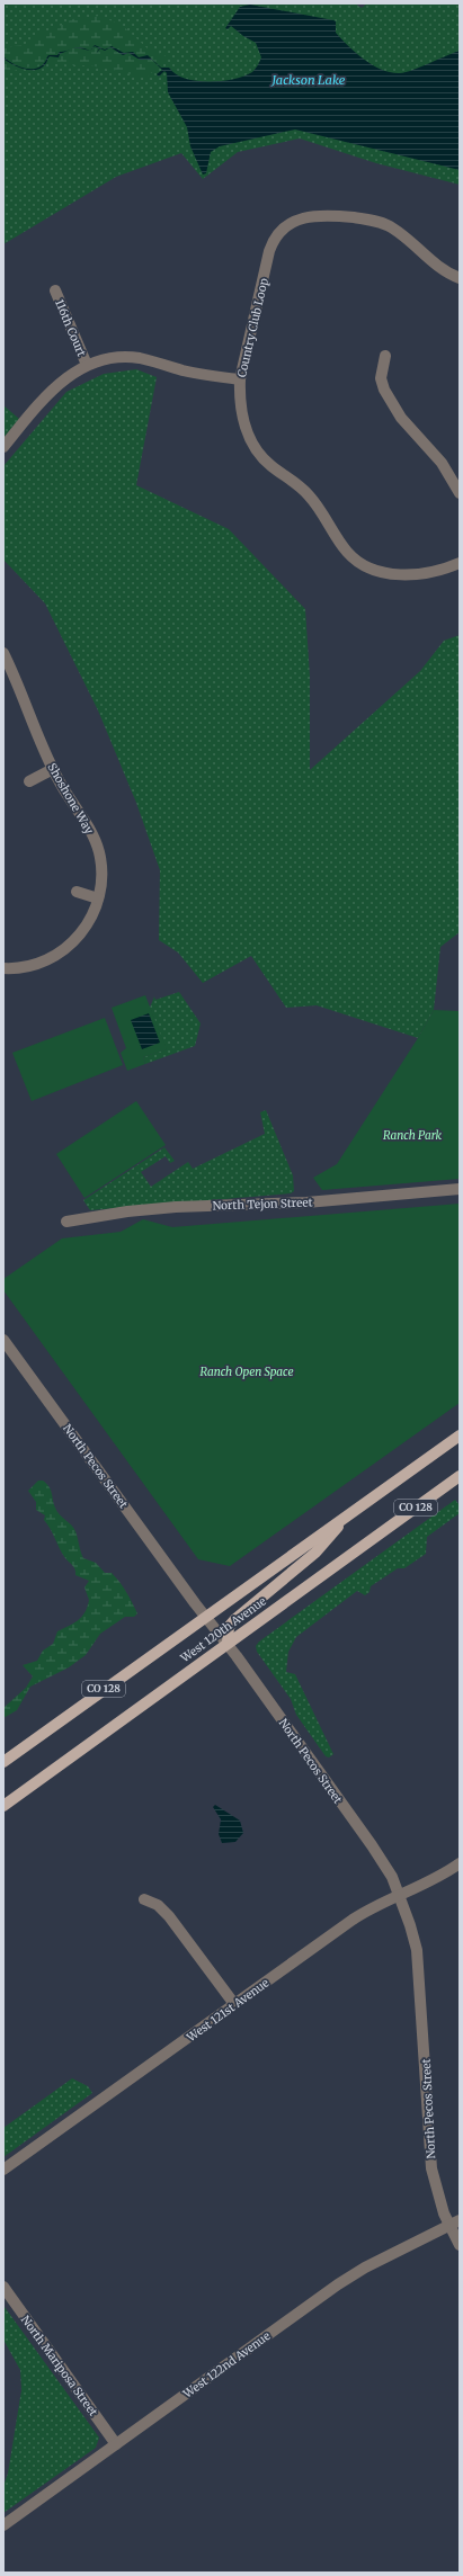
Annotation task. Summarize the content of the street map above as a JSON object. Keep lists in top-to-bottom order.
{
  "streets": {
    "main road": ["CO 128", "West 120th Avenue"],
    "street": [
      "116th Court",
      "Country Club Loop",
      "Shoshone Way",
      "North Tejon Street",
      "North Pecos Street",
      "West 121st Avenue",
      "West 122nd Avenue",
      "North Mariposa Street"
    ]
  },
  "crossings": [
    ["North Pecos Street", "West 120th Avenue"],
    ["North Pecos Street", "West 121st Avenue"],
    ["North Pecos Street", "West 122nd Avenue"],
    ["West 122nd Avenue", "North Mariposa Street"]
  ],
  "water": ["Jackson Lake"],
  "parks": ["Ranch Park", "Ranch Open Space"]
}
